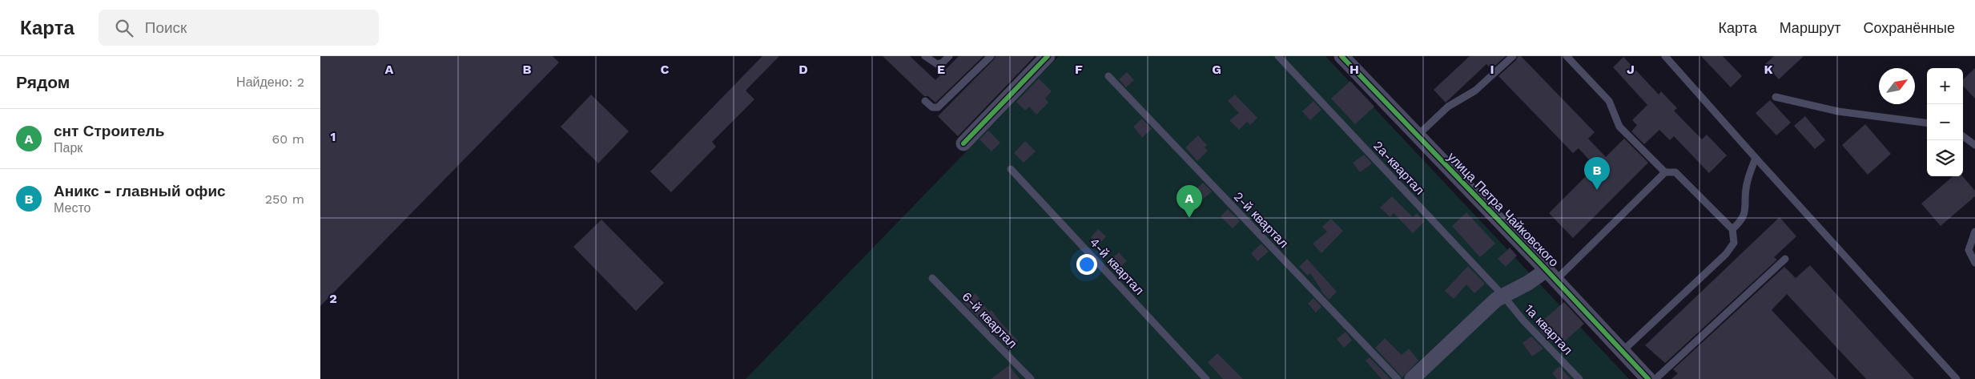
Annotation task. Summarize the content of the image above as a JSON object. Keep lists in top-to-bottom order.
{
  "streets": {
    "street": ["улица Петра Чайковского"],
    "lane": [
      "2а-квартал",
      "2-й квартал",
      "4-й квартал",
      "6-й квартал",
      "1а квартал"
    ]
  },
  "crossings": [
    ["2а-квартал", "1а квартал"]
  ],
  "north": "top right",
  "page": {
    "header": "Карта",
    "search": "Поиск",
    "nav": ["Карта", "Маршрут", "Сохранённые"],
    "heading": ["Рядом", "Найдено: 2"],
    "map_buttons": ["+", "−"],
    "list": [
      {
        "mark": "A",
        "name": "снт Строитель",
        "note": "Парк",
        "value": "60 m"
      },
      {
        "mark": "B",
        "name": "Аникс - главный офис",
        "note": "Место",
        "value": "250 m"
      }
    ],
    "pins": ["B", "A"]
  },
  "grid": {
    "columns": [
      "A",
      "B",
      "C",
      "D",
      "E",
      "F",
      "G",
      "H",
      "I",
      "J",
      "K"
    ],
    "rows": ["1", "2"]
  }
}
